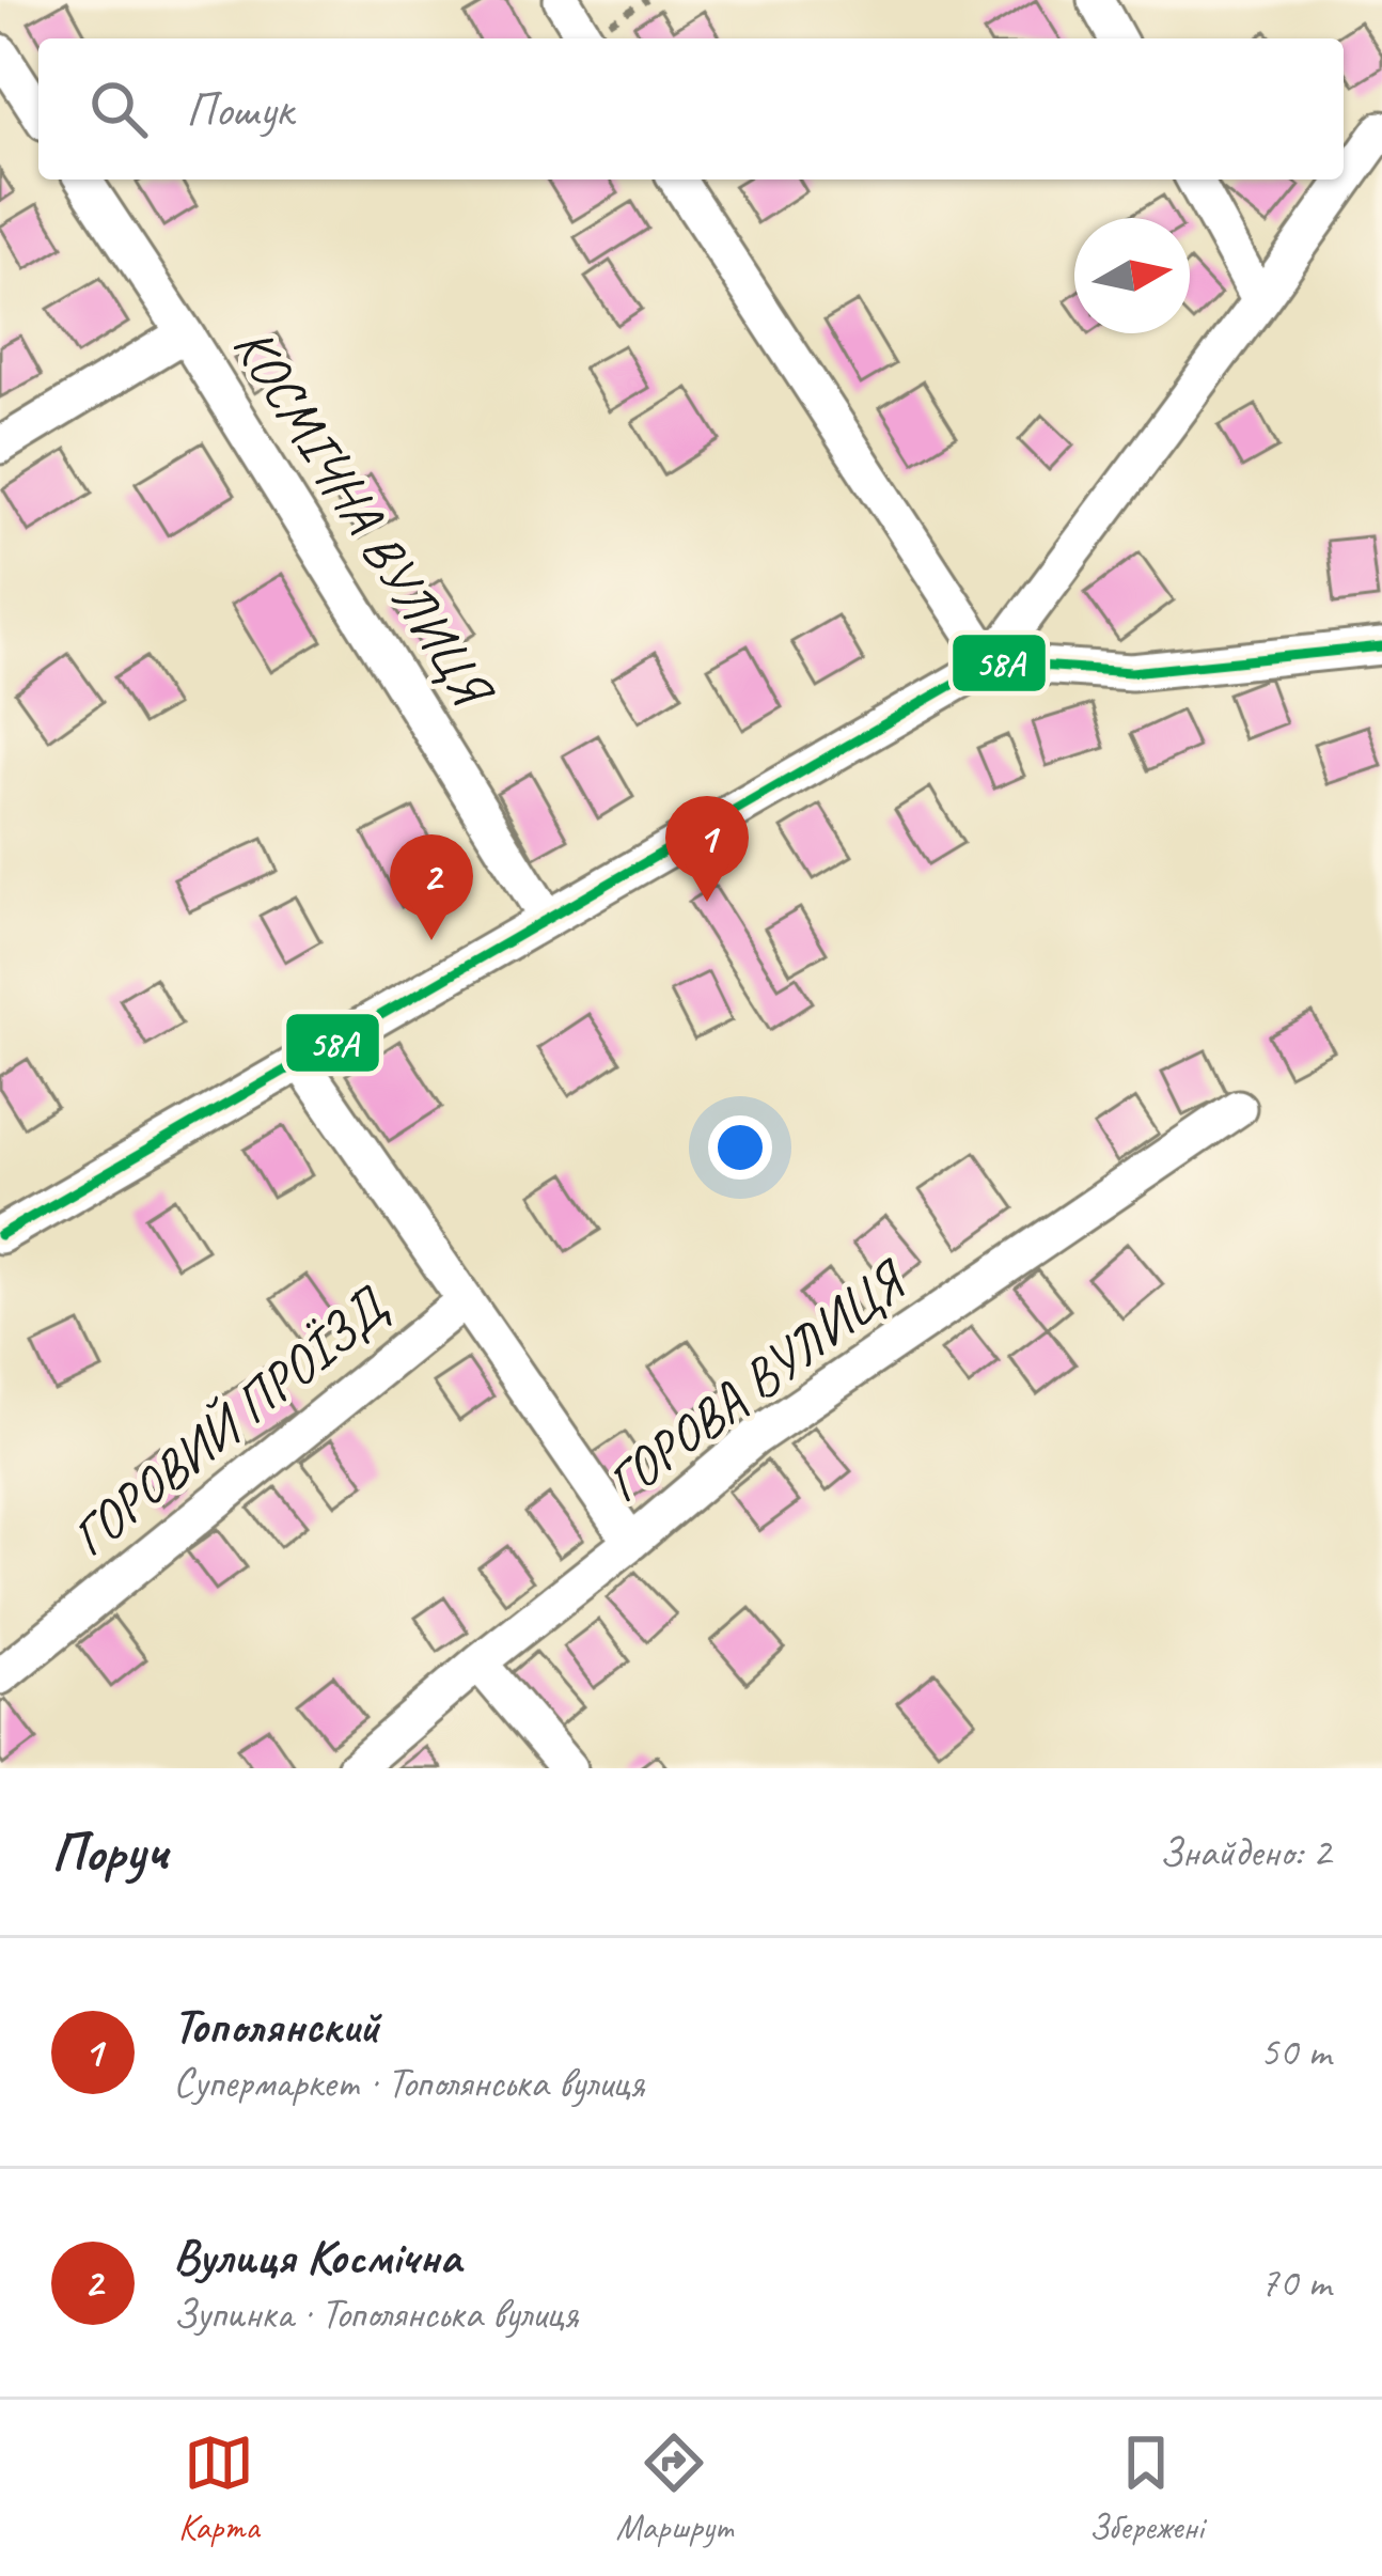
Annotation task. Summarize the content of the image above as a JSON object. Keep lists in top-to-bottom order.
{
  "streets": {
    "street": ["КОСМІЧНА ВУЛИЦЯ", "ГОРОВА ВУЛИЦЯ", "ГОРОВИЙ ПРОЇЗД"]
  },
  "lines": ["transit line 58А"],
  "north": "right",
  "page": {
    "search": "Пошук",
    "pins": ["1", "2"],
    "heading": ["Поруч", "Знайдено: 2"],
    "list": [
      {
        "mark": "1",
        "name": "Тополянский",
        "note": "Супермаркет · Тополянська вулиця",
        "value": "50 m"
      },
      {
        "mark": "2",
        "name": "Вулиця Космічна",
        "note": "Зупинка · Тополянська вулиця",
        "value": "70 m"
      }
    ],
    "nav": ["Карта", "Маршрут", "Збережені"]
  }
}
